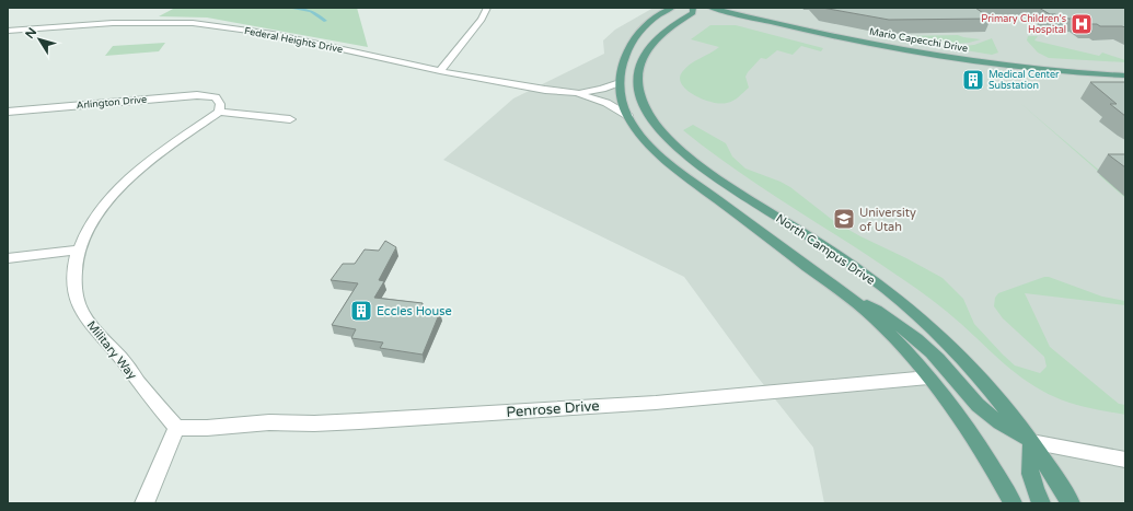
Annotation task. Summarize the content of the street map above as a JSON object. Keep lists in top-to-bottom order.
{
  "streets": {
    "main road": ["Mario Capecchi Drive", "North Campus Drive"],
    "street": [
      "Federal Heights Drive",
      "Arlington Drive",
      "Military Way",
      "Penrose Drive"
    ]
  },
  "crossings": [
    ["Federal Heights Drive", "North Campus Drive"],
    ["Arlington Drive", "Military Way"],
    ["North Campus Drive", "Penrose Drive"],
    ["Military Way", "Penrose Drive"]
  ],
  "places": {
    "hospital": ["Primary Children's Hospital"],
    "building": ["Medical Center Substation", "Eccles House"],
    "school or university": ["University of Utah"]
  },
  "north": "top left"
}
